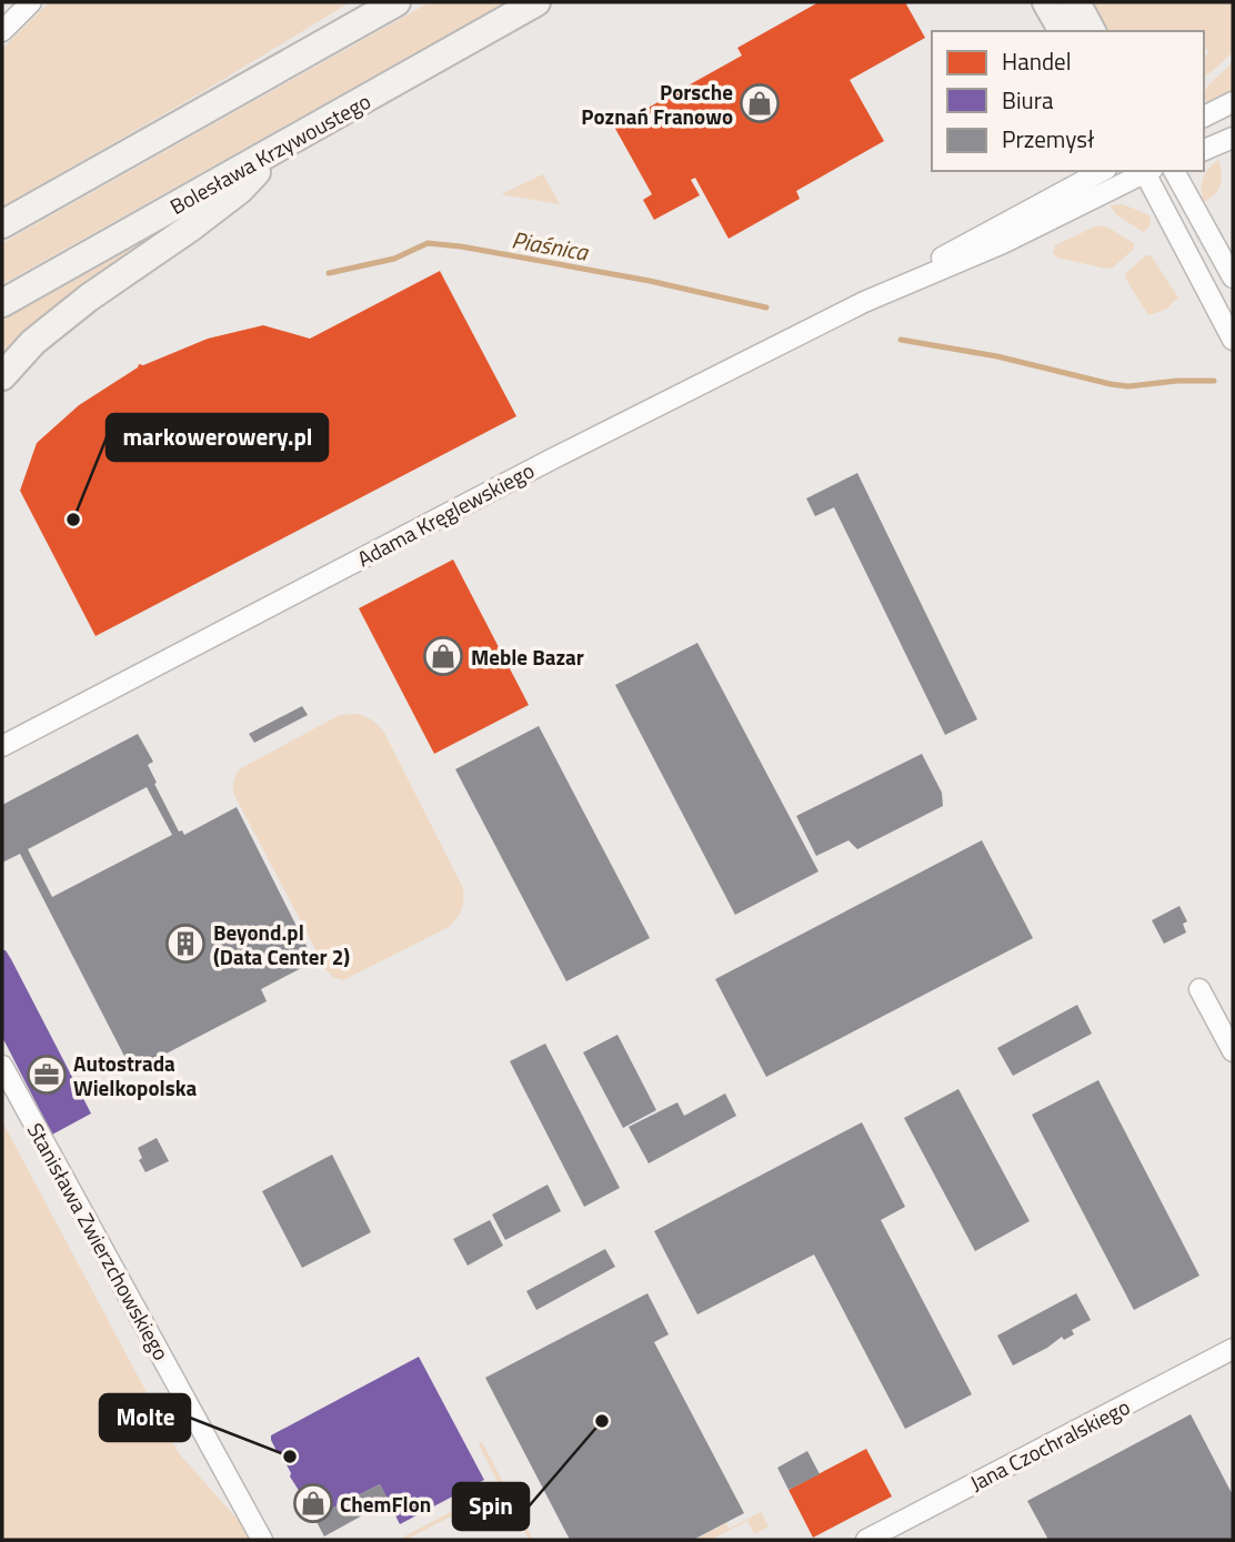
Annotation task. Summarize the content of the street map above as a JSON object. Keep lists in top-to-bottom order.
{
  "streets": {
    "main road": ["Bolesława Krzywoustego"],
    "street": ["Adama Kręglewskiego", "Stanisława Zwierzchowskiego", "Jana Czochralskiego"]
  },
  "water": ["Piaśnica"],
  "places": {
    "shop": ["Porsche Poznań Franowo", "Meble Bazar", "ChemFlon"],
    "other": ["markowerowery.pl", "Spin", "Molte"],
    "building": ["Beyond.pl (Data Center 2)"],
    "office": ["Autostrada Wielkopolska"]
  },
  "legend": ["Handel", "Biura", "Przemysł"]
}
